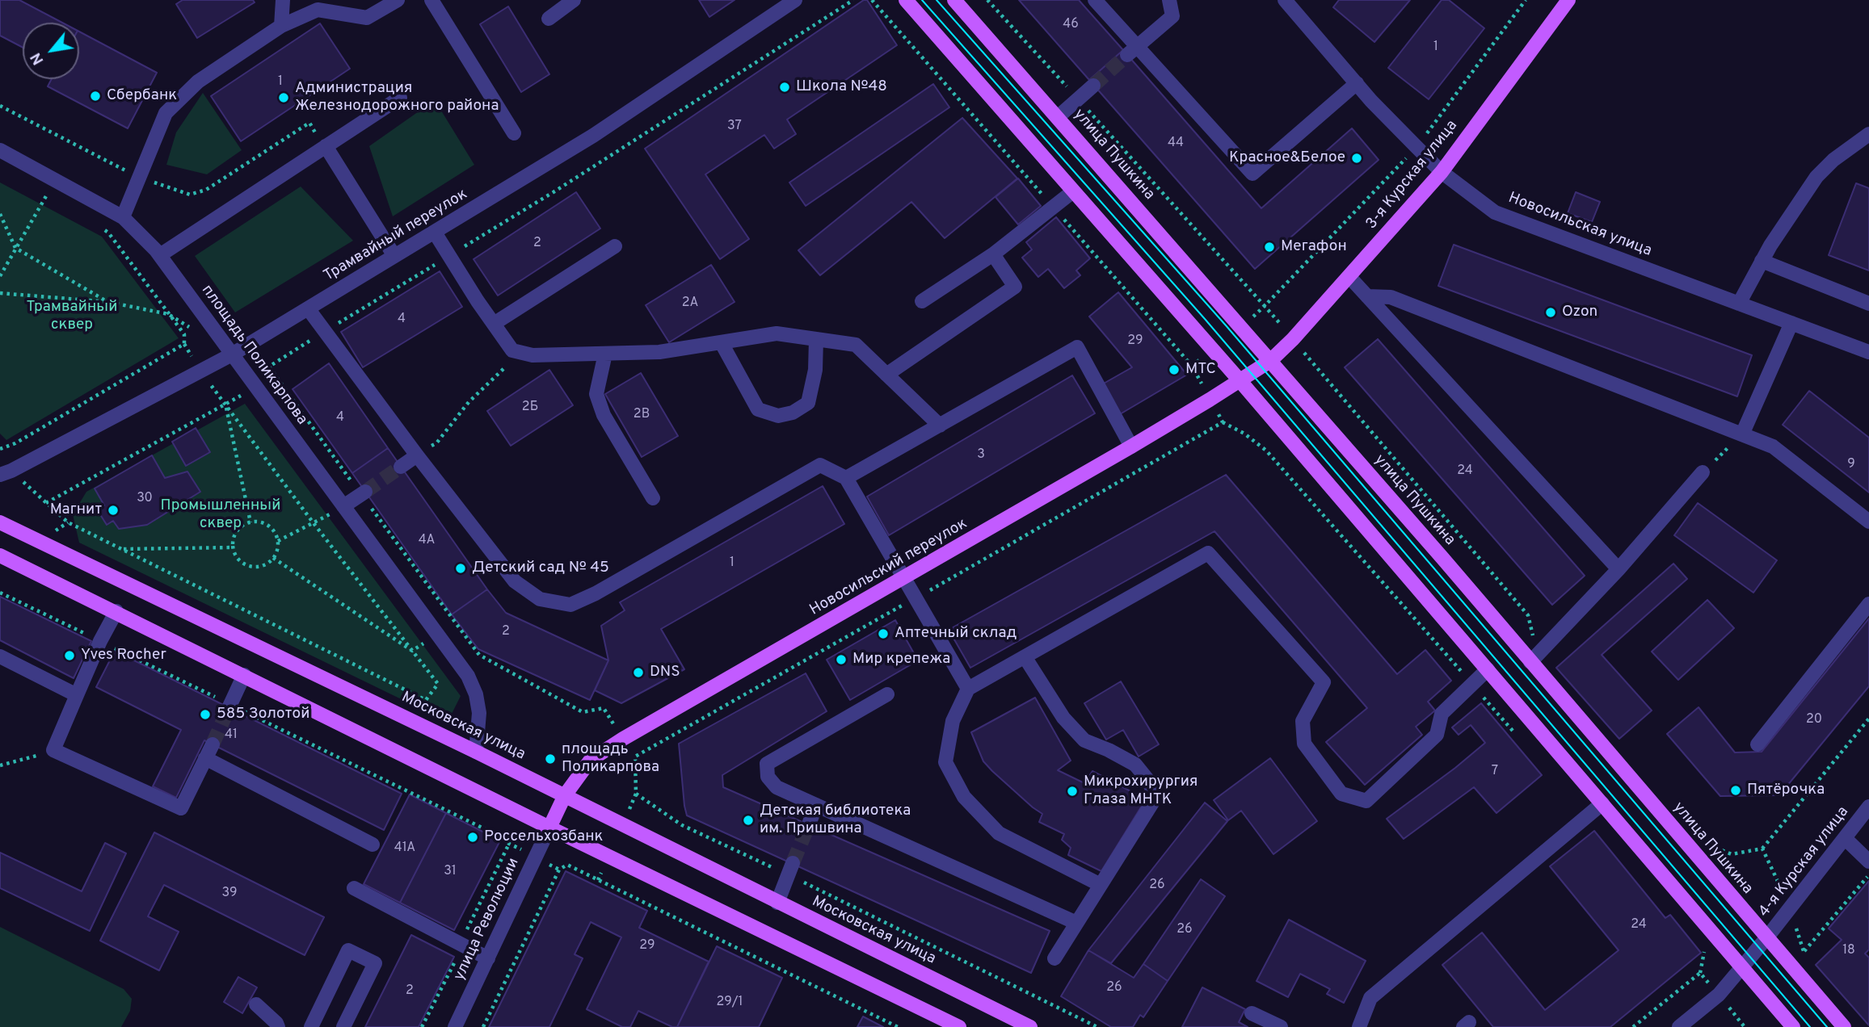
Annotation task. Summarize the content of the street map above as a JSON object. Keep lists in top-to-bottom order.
{
  "streets": {
    "main road": [
      "улица Пушкина",
      "3-я Курская улица",
      "Новосильский переулок",
      "Московская улица"
    ],
    "street": [
      "Новосильская улица",
      "Трамвайный переулок",
      "площадь Поликарпова",
      "4-я Курская улица",
      "улица Революции"
    ]
  },
  "crossings": [
    ["улица Пушкина", "3-я Курская улица"],
    ["улица Пушкина", "Новосильский переулок"],
    ["улица Пушкина", "4-я Курская улица"],
    ["3-я Курская улица", "Новосильская улица"],
    ["3-я Курская улица", "Новосильский переулок"],
    ["Трамвайный переулок", "площадь Поликарпова"],
    ["площадь Поликарпова", "Московская улица"],
    ["Новосильский переулок", "Московская улица"],
    ["Новосильский переулок", "улица Революции"]
  ],
  "parks": ["Трамвайный сквер", "Промышленный сквер"],
  "places": [
    "Школа №48",
    "Сбербанк",
    "Администрация Железнодорожного района",
    "Красное&Белое",
    "Мегафон",
    "Ozon",
    "МТС",
    "Магнит",
    "Детский сад № 45",
    "Аптечный склад",
    "Yves Rocher",
    "Мир крепежа",
    "DNS",
    "585 Золотой",
    "площадь Поликарпова",
    "Пятёрочка",
    "Микрохирургия Глаза МНТК",
    "Детская библиотека им. Пришвина",
    "Россельхозбанк"
  ],
  "house_numbers": [
    "46",
    "1",
    "1",
    "37",
    "44",
    "2",
    "2А",
    "4",
    "29",
    "2Б",
    "2В",
    "4",
    "3",
    "9",
    "24",
    "30",
    "4А",
    "1",
    "2",
    "20",
    "41",
    "7",
    "41А",
    "31",
    "26",
    "39",
    "24",
    "26",
    "29",
    "18",
    "26",
    "2",
    "29/1"
  ],
  "north": "bottom left"
}
